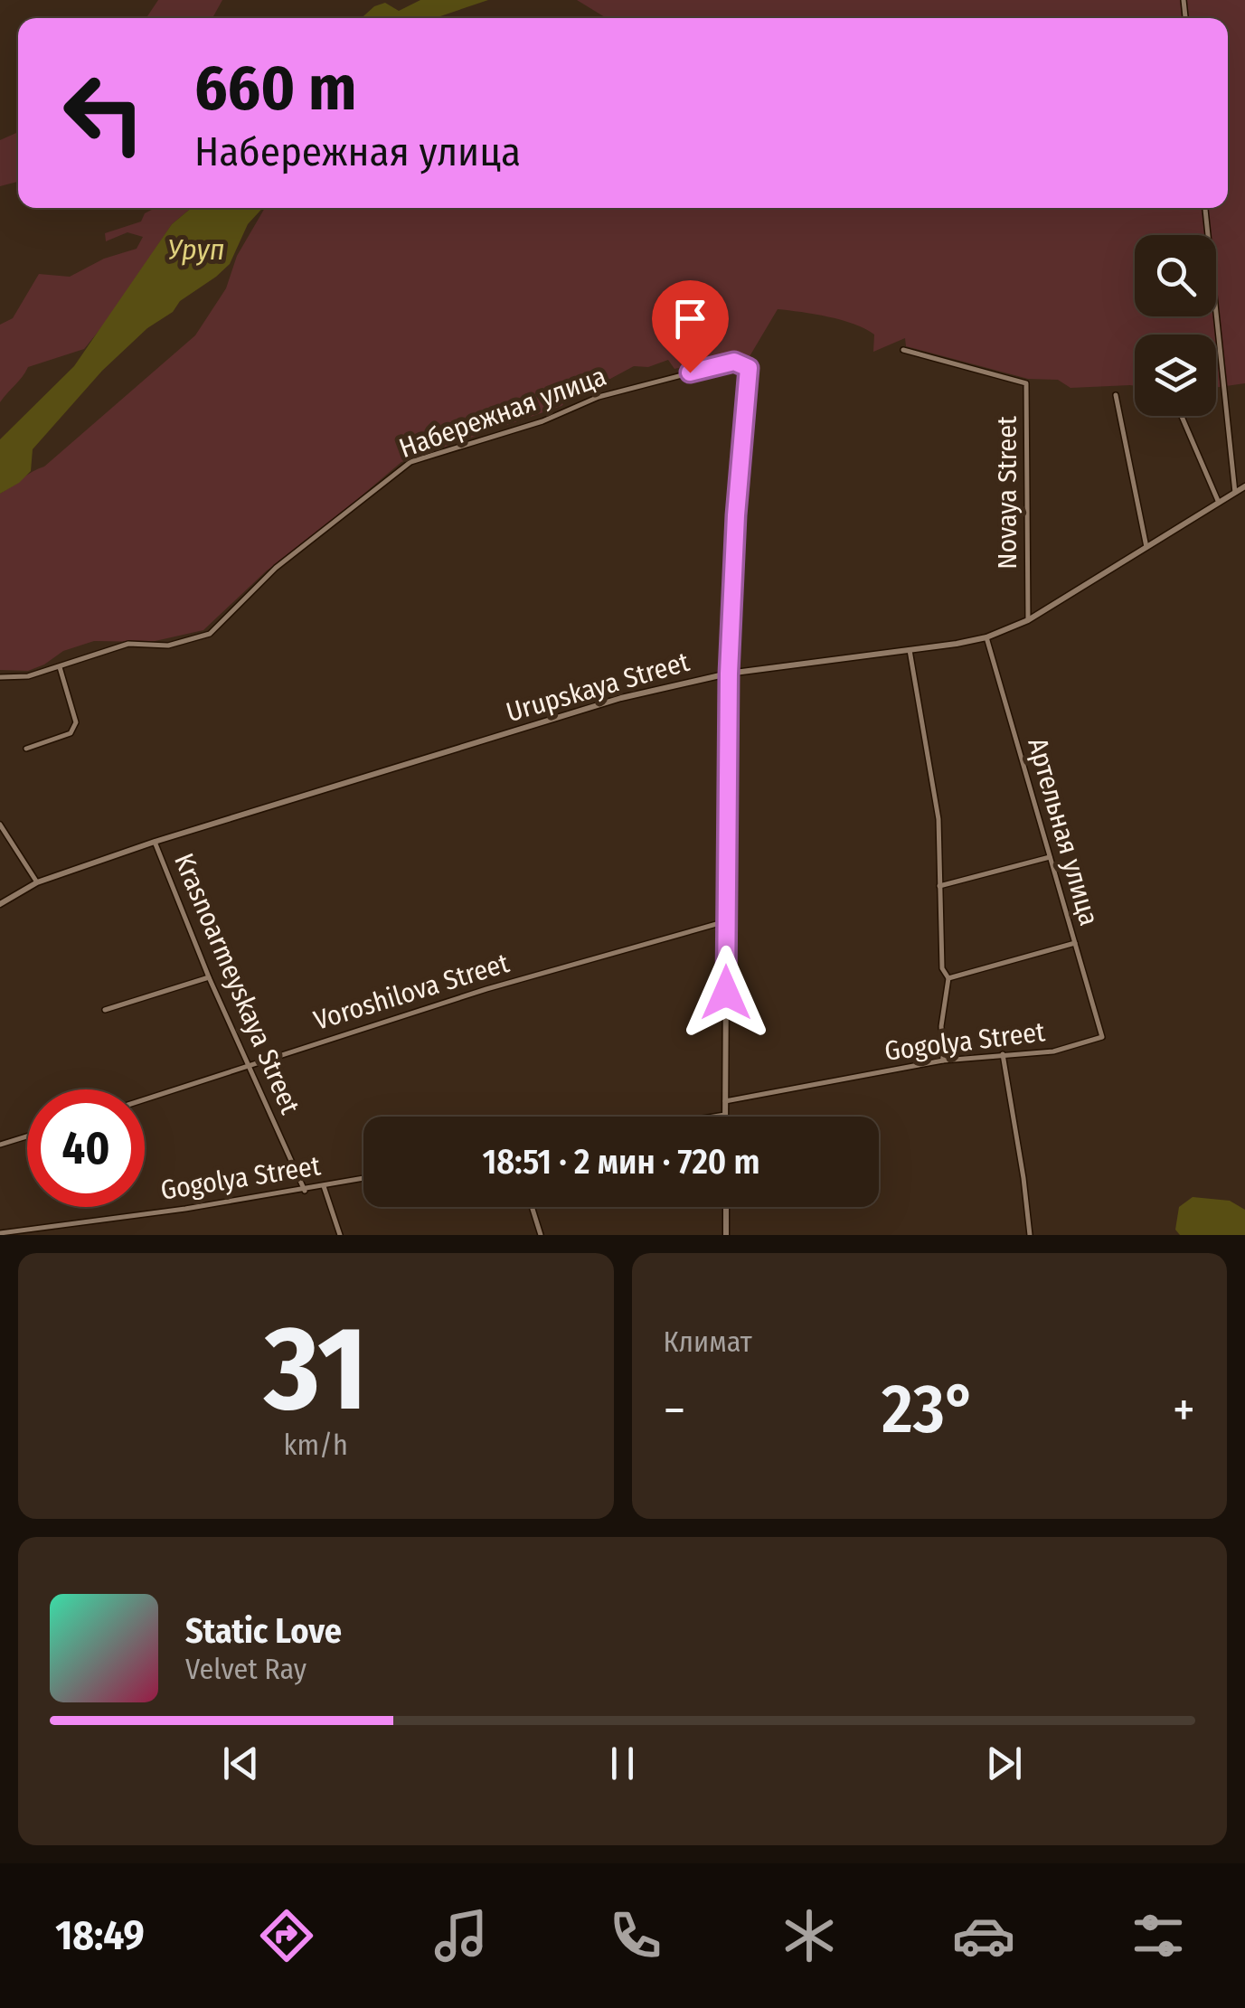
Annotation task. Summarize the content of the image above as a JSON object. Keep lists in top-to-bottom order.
{
  "streets": {
    "street": [
      "Набережная улица",
      "Novaya Street",
      "Urupskaya Street",
      "Артельная улица",
      "Krasnoarmeyskaya Street",
      "Voroshilova Street",
      "Gogolya Street"
    ]
  },
  "crossings": [
    ["Набережная улица", "Urupskaya Street"],
    ["Novaya Street", "Urupskaya Street"],
    ["Urupskaya Street", "Артельная улица"],
    ["Urupskaya Street", "Krasnoarmeyskaya Street"],
    ["Артельная улица", "Gogolya Street"],
    ["Krasnoarmeyskaya Street", "Voroshilova Street"],
    ["Krasnoarmeyskaya Street", "Gogolya Street"]
  ],
  "water": ["Уруп"],
  "page": {
    "turn": ["660 m", "Набережная улица"],
    "limit": "40",
    "trip": "18:51 · 2 мин · 720 m",
    "tile": [
      ["31", "km/h"],
      "Климат"
    ],
    "heat": ["−", "23°", "+"],
    "song": ["Static Love", "Velvet Ray"],
    "tabs": "18:49"
  }
}
